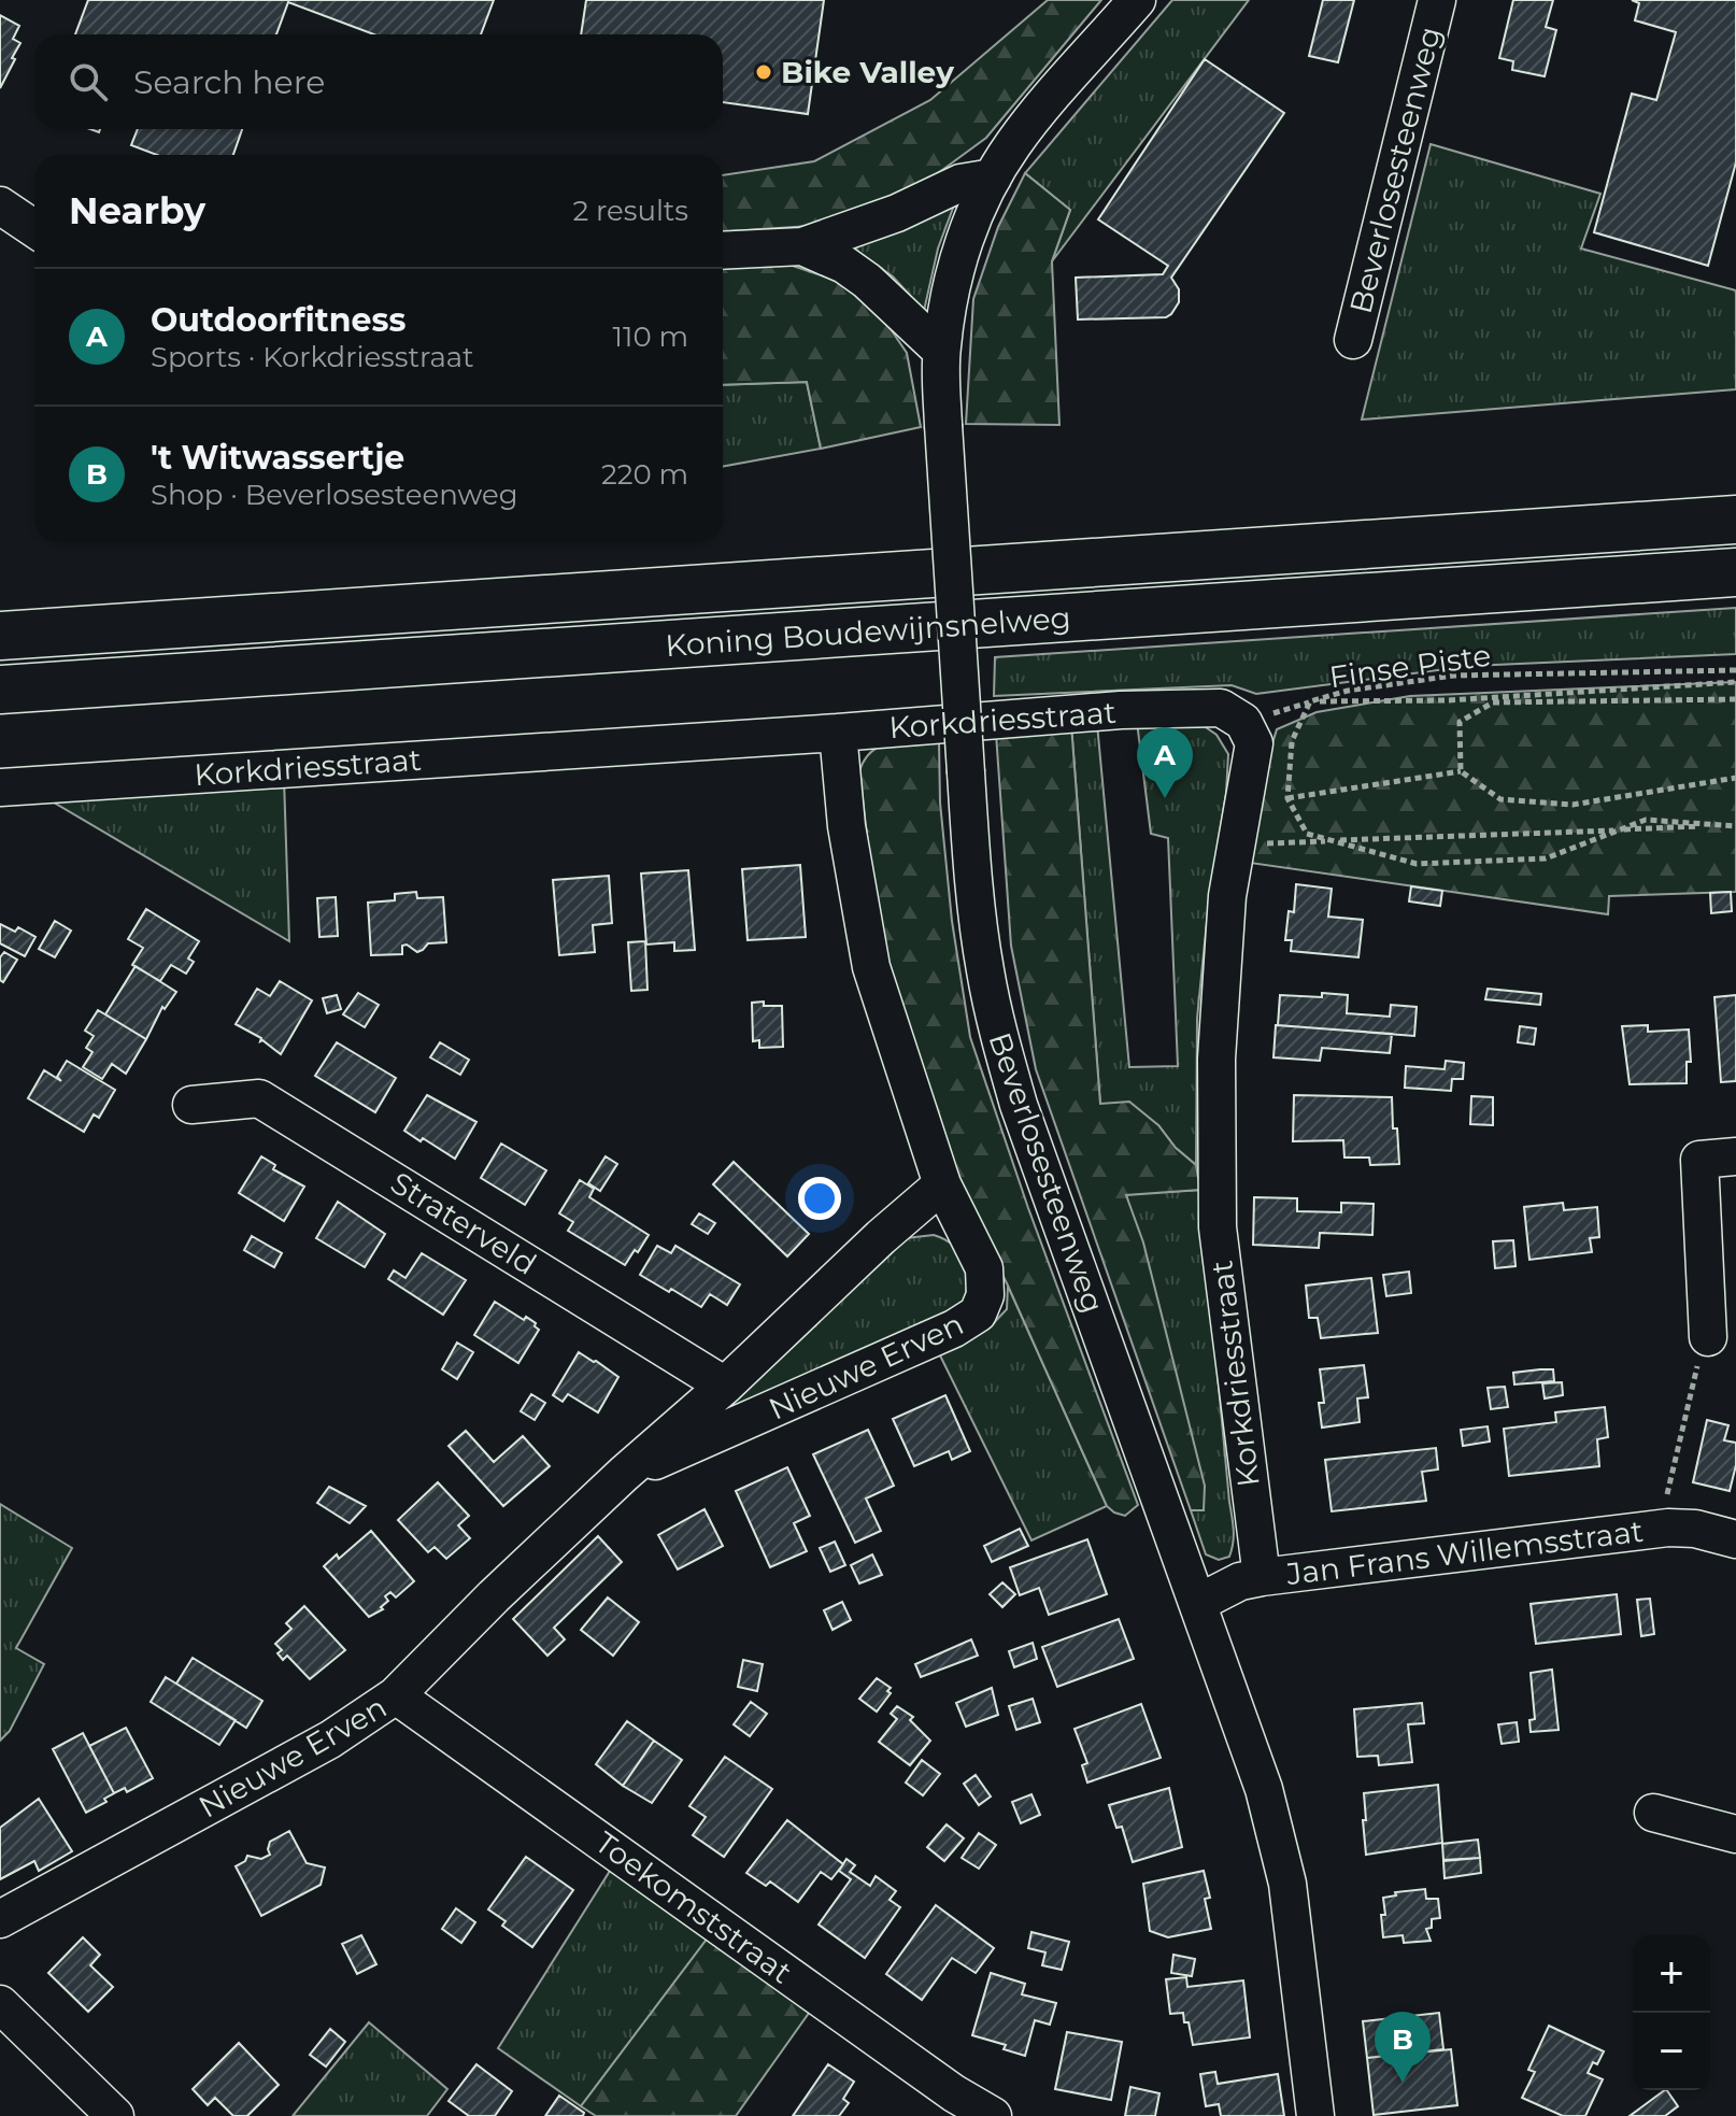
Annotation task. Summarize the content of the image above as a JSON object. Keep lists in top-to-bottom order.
{
  "streets": {
    "highway": ["Koning Boudewijnsnelweg"],
    "street": [
      "Beverlosesteenweg",
      "Korkdriesstraat",
      "Straterveld",
      "Nieuwe Erven",
      "Jan Frans Willemsstraat",
      "Toekomststraat"
    ],
    "path": ["Finse Piste"]
  },
  "crossings": [
    ["Beverlosesteenweg", "Jan Frans Willemsstraat"],
    ["Korkdriesstraat", "Nieuwe Erven"],
    ["Korkdriesstraat", "Jan Frans Willemsstraat"],
    ["Straterveld", "Nieuwe Erven"],
    ["Nieuwe Erven", "Toekomststraat"]
  ],
  "places": ["Bike Valley"],
  "page": {
    "search": "Search here",
    "heading": ["Nearby", "2 results"],
    "list": [
      {
        "mark": "A",
        "name": "Outdoorfitness",
        "note": "Sports · Korkdriesstraat",
        "value": "110 m"
      },
      {
        "mark": "B",
        "name": "'t Witwassertje",
        "note": "Shop · Beverlosesteenweg",
        "value": "220 m"
      }
    ],
    "pins": ["A", "B"],
    "map_buttons": ["+", "−"]
  }
}
